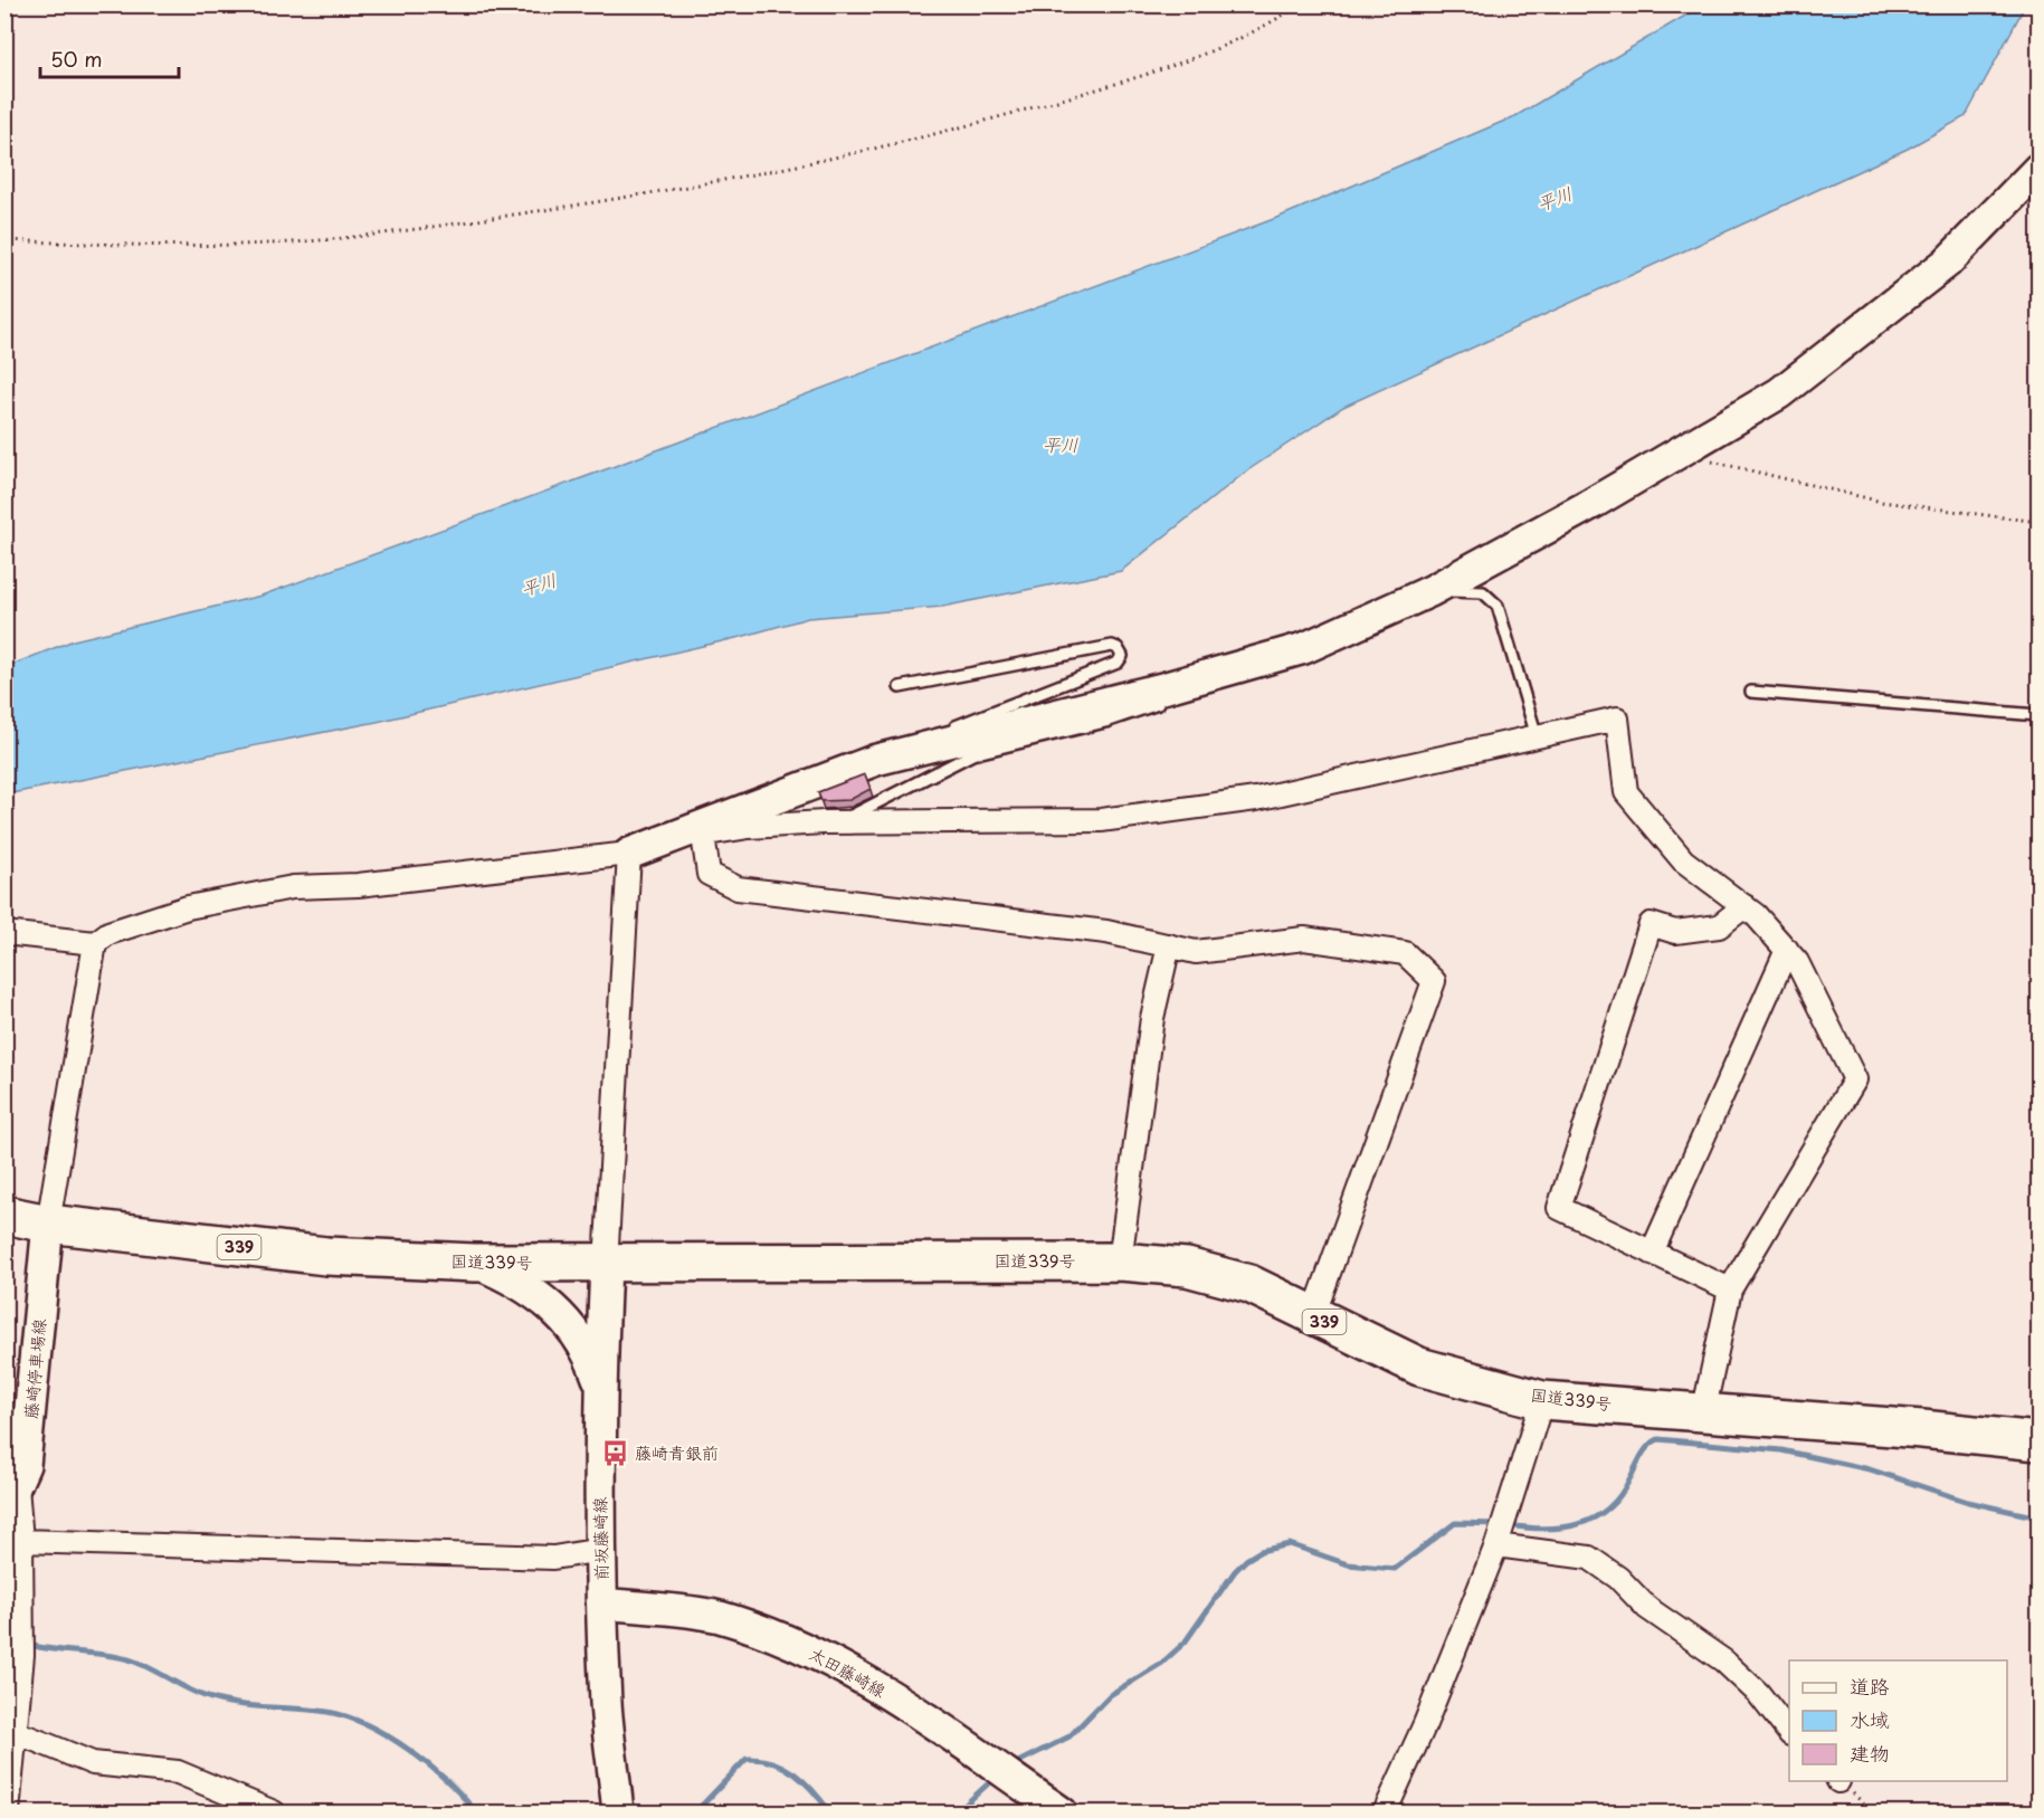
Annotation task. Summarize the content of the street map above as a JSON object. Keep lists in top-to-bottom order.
{
  "streets": {
    "highway": ["339", "国道339号"],
    "street": ["藤崎停車場線", "前坂藤崎線", "太田藤崎線"]
  },
  "crossings": [
    ["国道339号", "藤崎停車場線"],
    ["国道339号", "前坂藤崎線"],
    ["前坂藤崎線", "太田藤崎線"]
  ],
  "water": ["平川"],
  "places": {
    "bus stop": ["藤崎青銀前"]
  },
  "legend": ["道路", "水域", "建物"],
  "scale_bar": "50 m"
}
